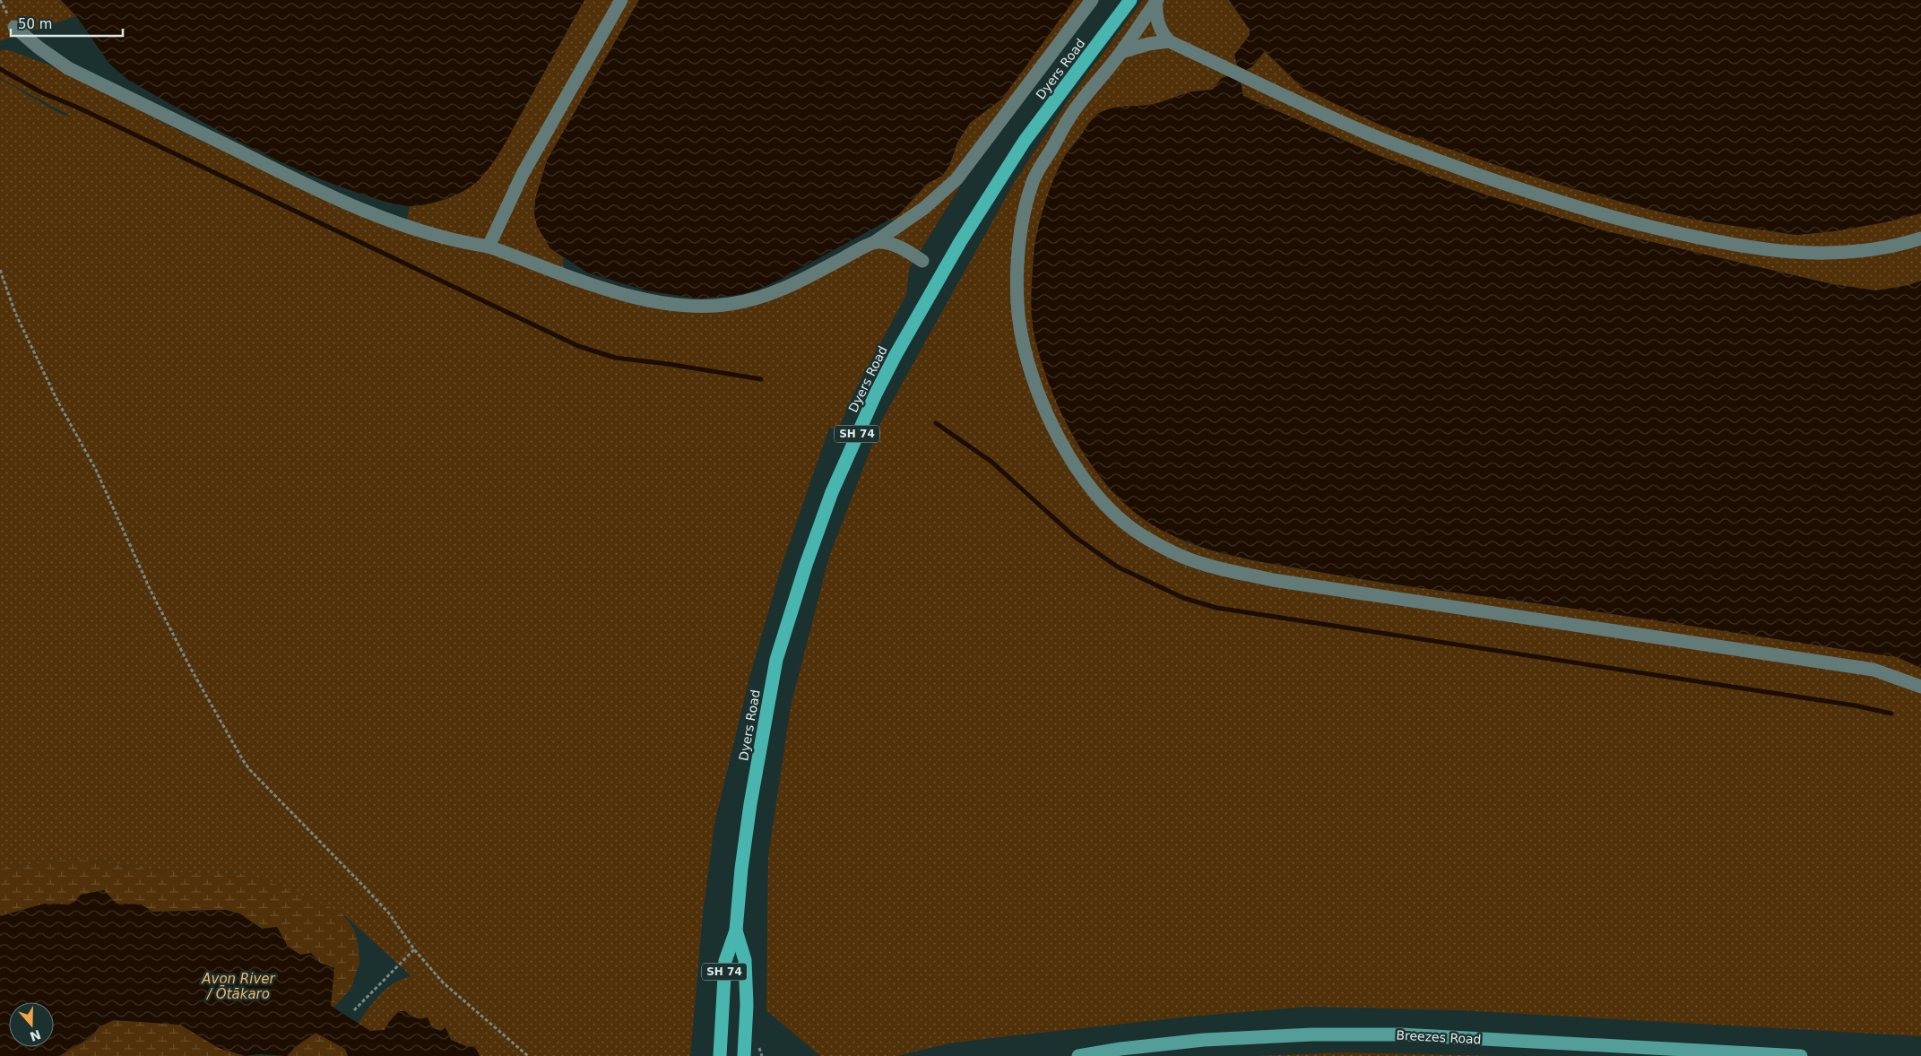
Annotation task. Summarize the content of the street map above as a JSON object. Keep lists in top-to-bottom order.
{
  "streets": {
    "highway": ["Dyers Road", "SH 74"],
    "main road": ["Breezes Road"]
  },
  "water": ["Avon River / Ōtākaro"],
  "scale_bar": "50 m",
  "north": "bottom"
}
